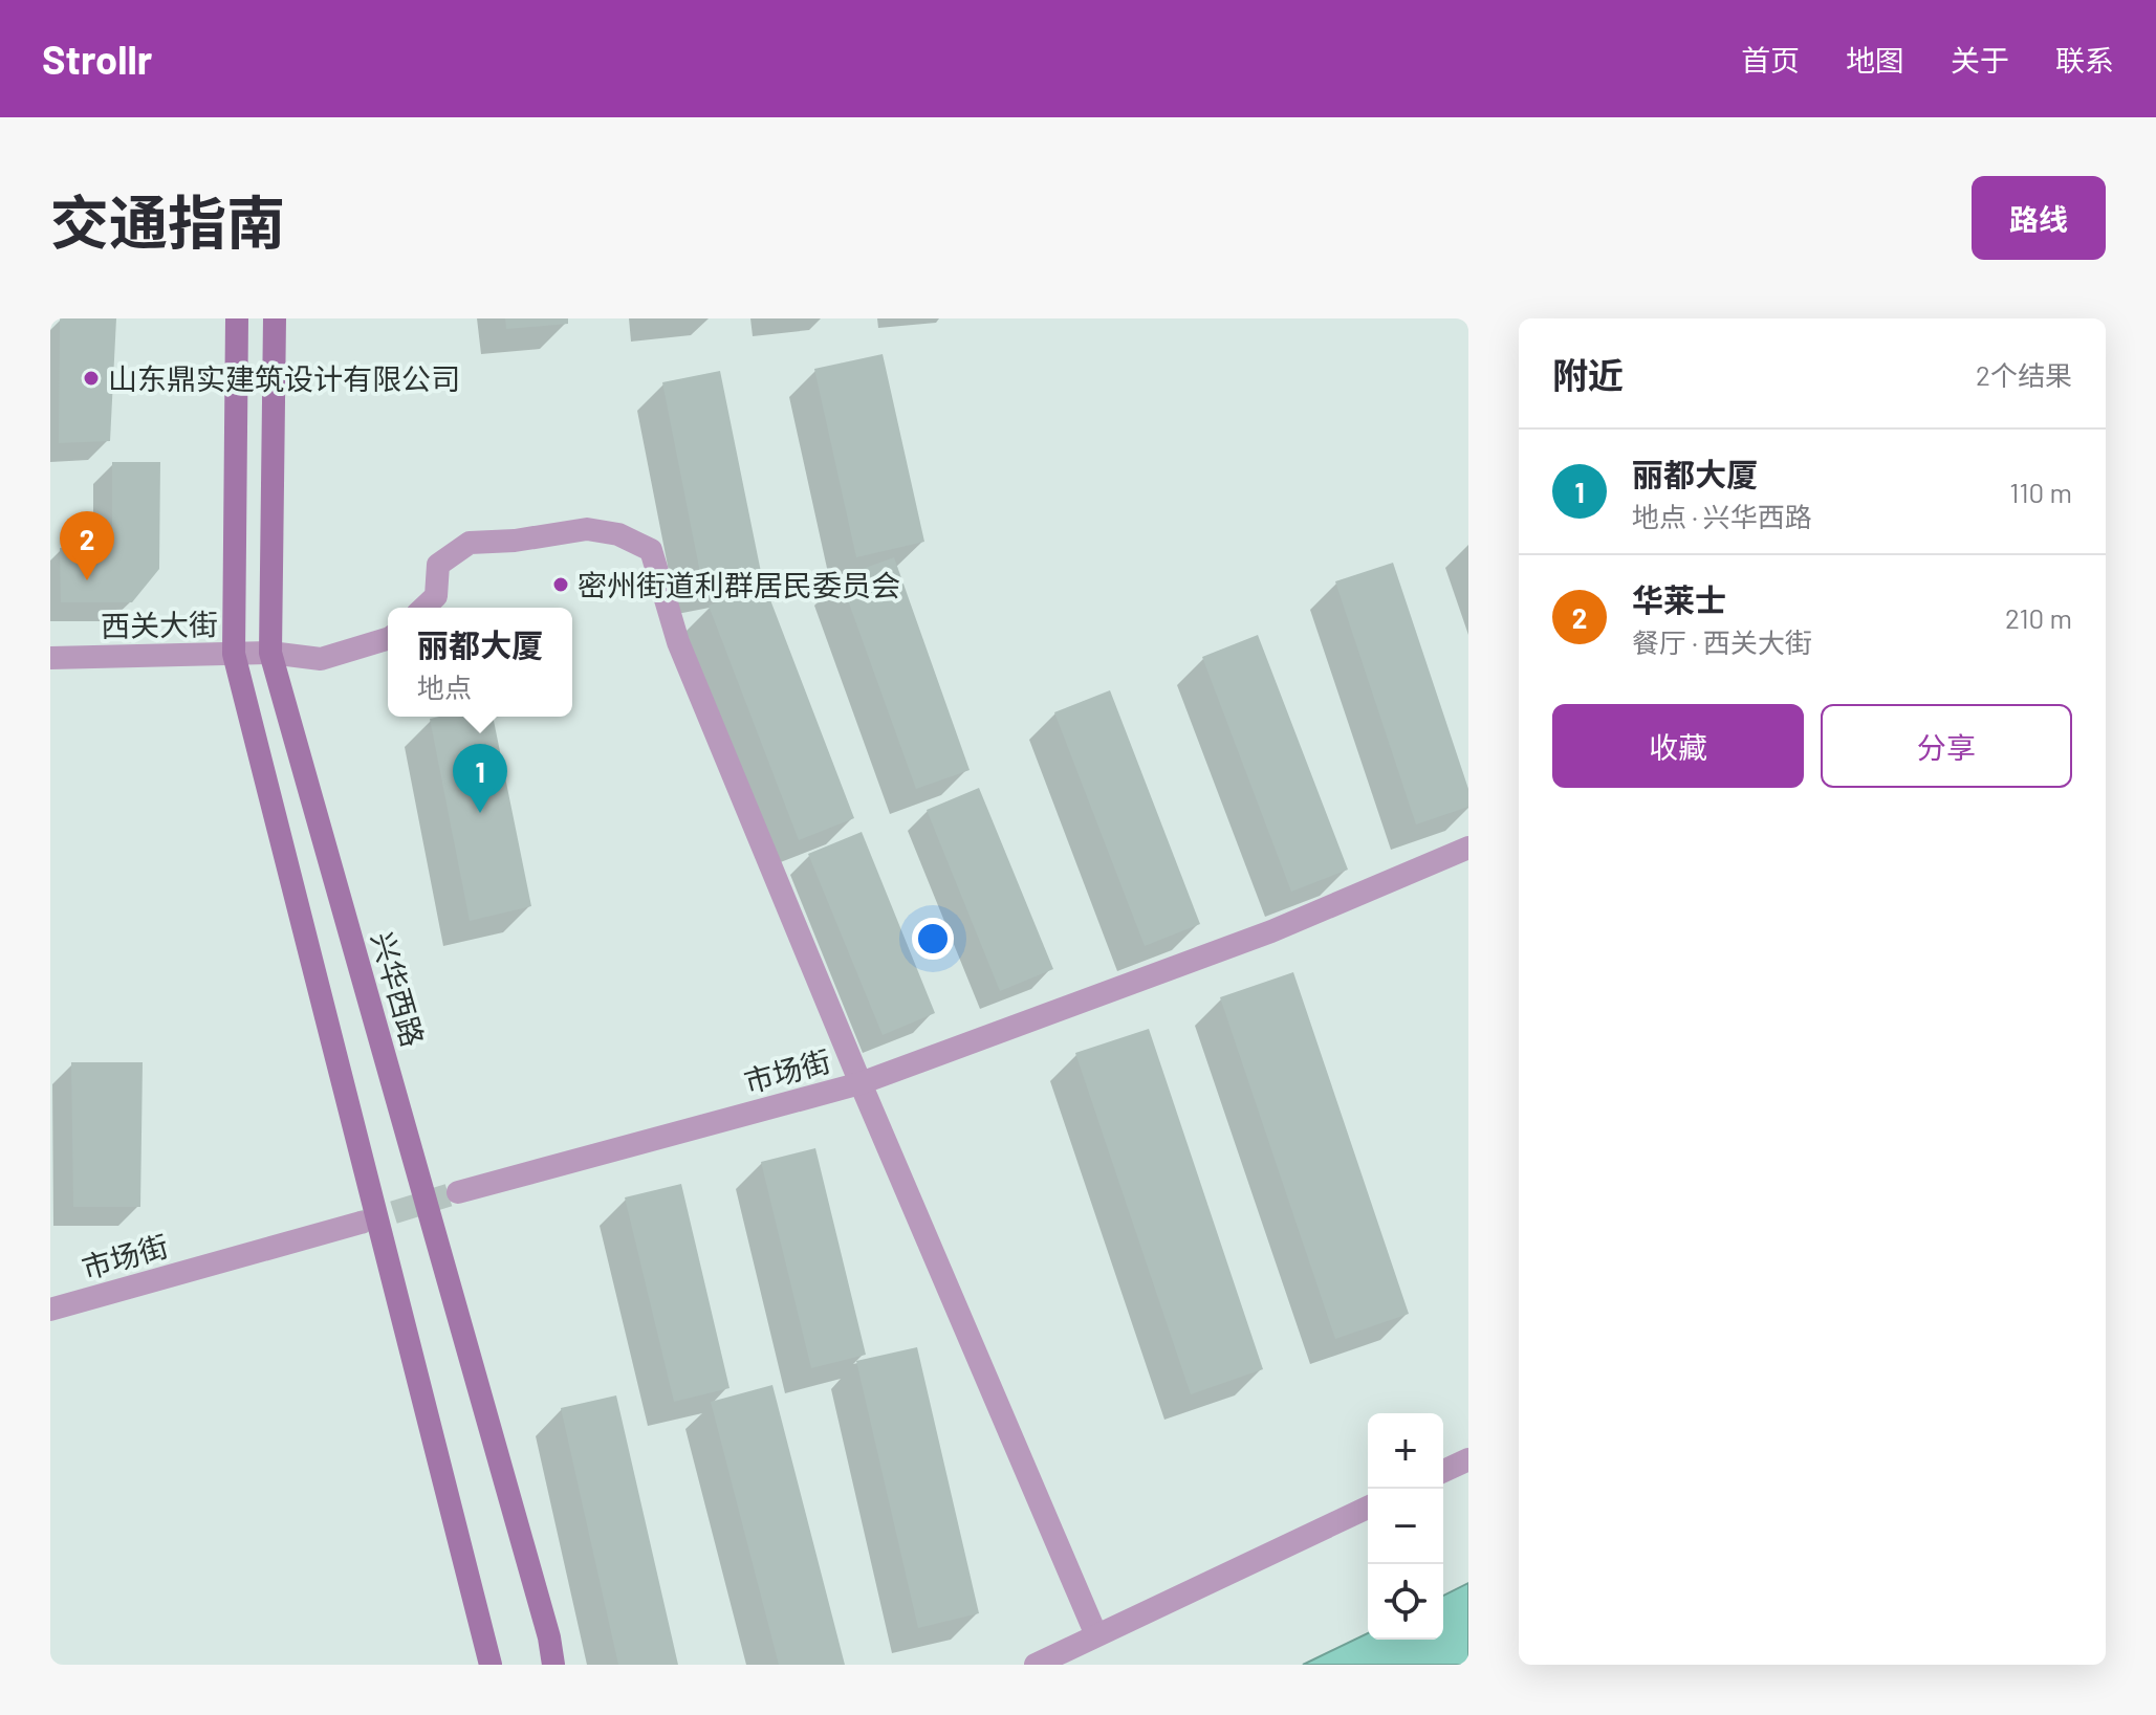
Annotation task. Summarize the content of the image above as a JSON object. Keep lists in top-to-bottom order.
{
  "streets": {
    "main road": ["兴华西路"],
    "street": ["西关大街", "市场街"]
  },
  "crossings": [
    ["西关大街", "兴华西路"]
  ],
  "places": ["山东鼎实建筑设计有限公司", "密州街道利群居民委员会"],
  "page": {
    "header": "Strollr",
    "nav": [
      "首页",
      "地图",
      "关于",
      "联系"
    ],
    "title": "交通指南",
    "buttons": [
      "路线",
      ["收藏", "分享"]
    ],
    "heading": ["附近", "2个结果"],
    "list": [
      {
        "mark": "1",
        "name": "丽都大厦",
        "note": "地点 · 兴华西路",
        "value": "110 m"
      },
      {
        "mark": "2",
        "name": "华莱士",
        "note": "餐厅 · 西关大街",
        "value": "210 m"
      }
    ],
    "pins": ["2", "1"],
    "popup": ["丽都大厦", "地点"],
    "map_buttons": ["+", "−"]
  }
}
